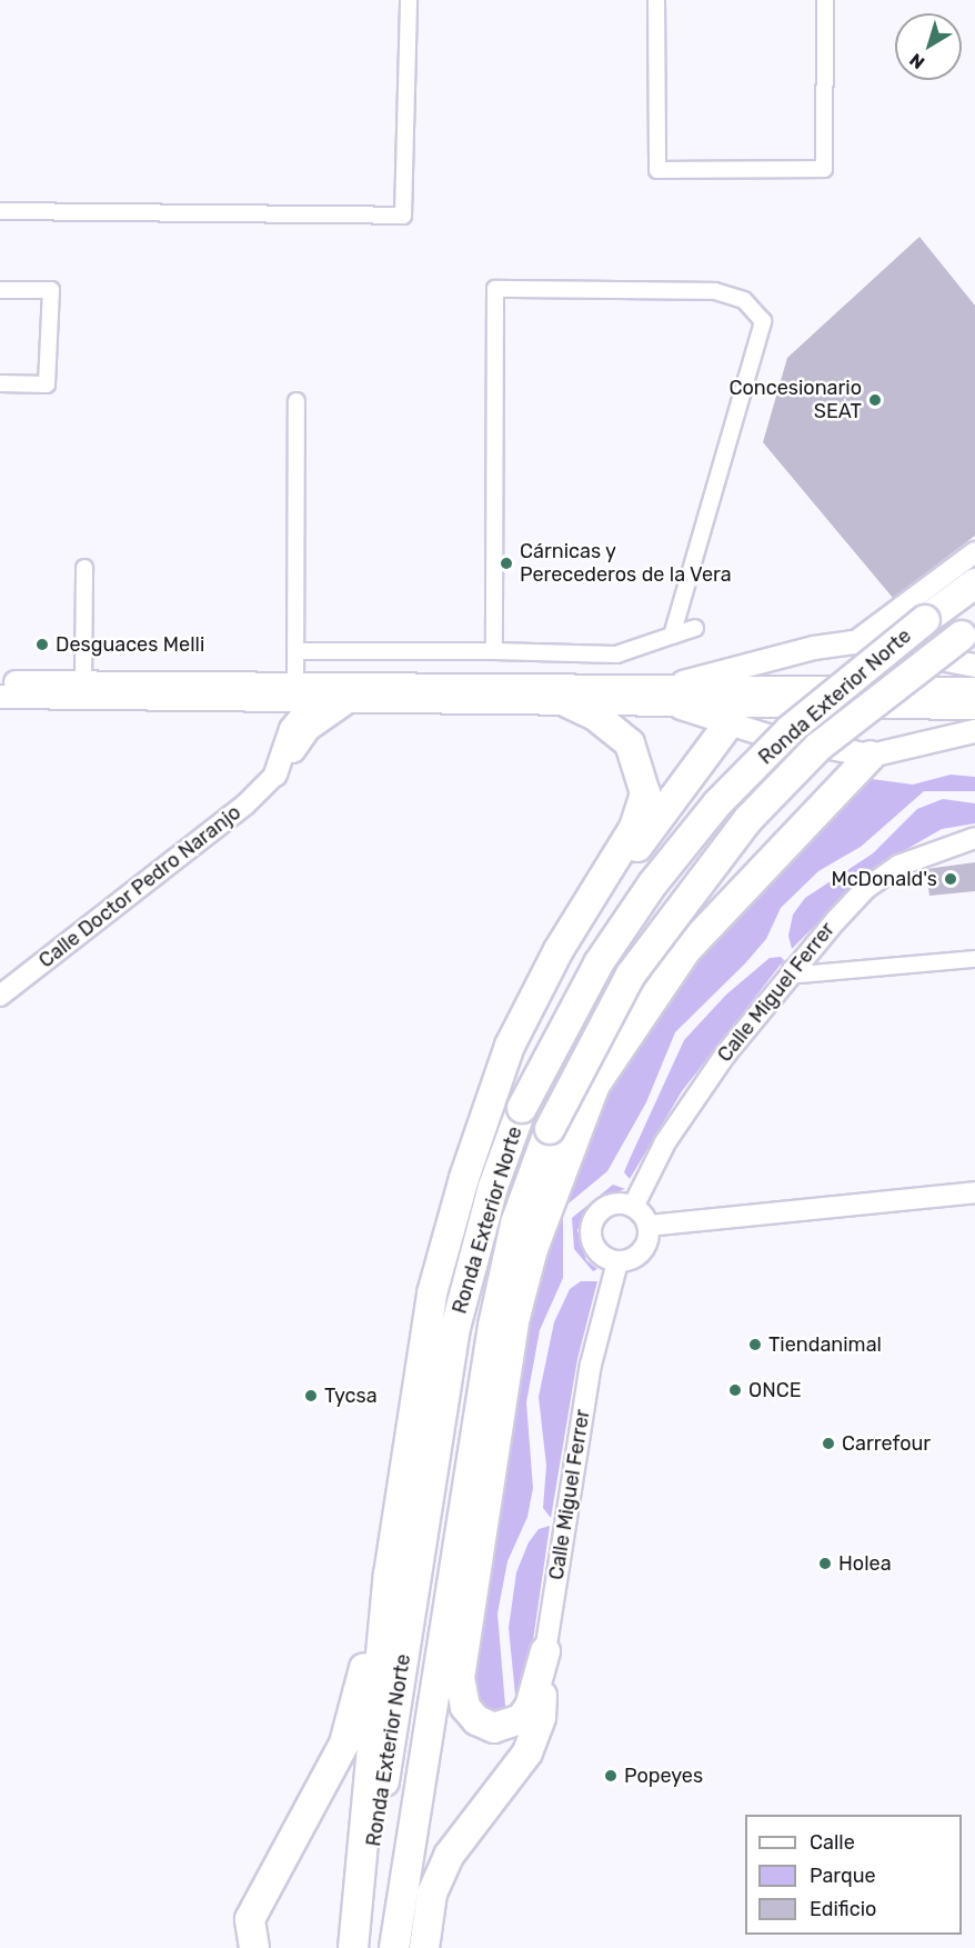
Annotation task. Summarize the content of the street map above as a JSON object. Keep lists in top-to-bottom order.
{
  "streets": {
    "highway": ["Ronda Exterior Norte"],
    "street": ["Calle Doctor Pedro Naranjo", "Calle Miguel Ferrer"]
  },
  "places": [
    "Concesionario SEAT",
    "Cárnicas y Perecederos de la Vera",
    "Desguaces Melli",
    "McDonald's",
    "Tiendanimal",
    "ONCE",
    "Tycsa",
    "Carrefour",
    "Holea",
    "Popeyes"
  ],
  "legend": ["Calle", "Parque", "Edificio"],
  "north": "bottom left"
}
